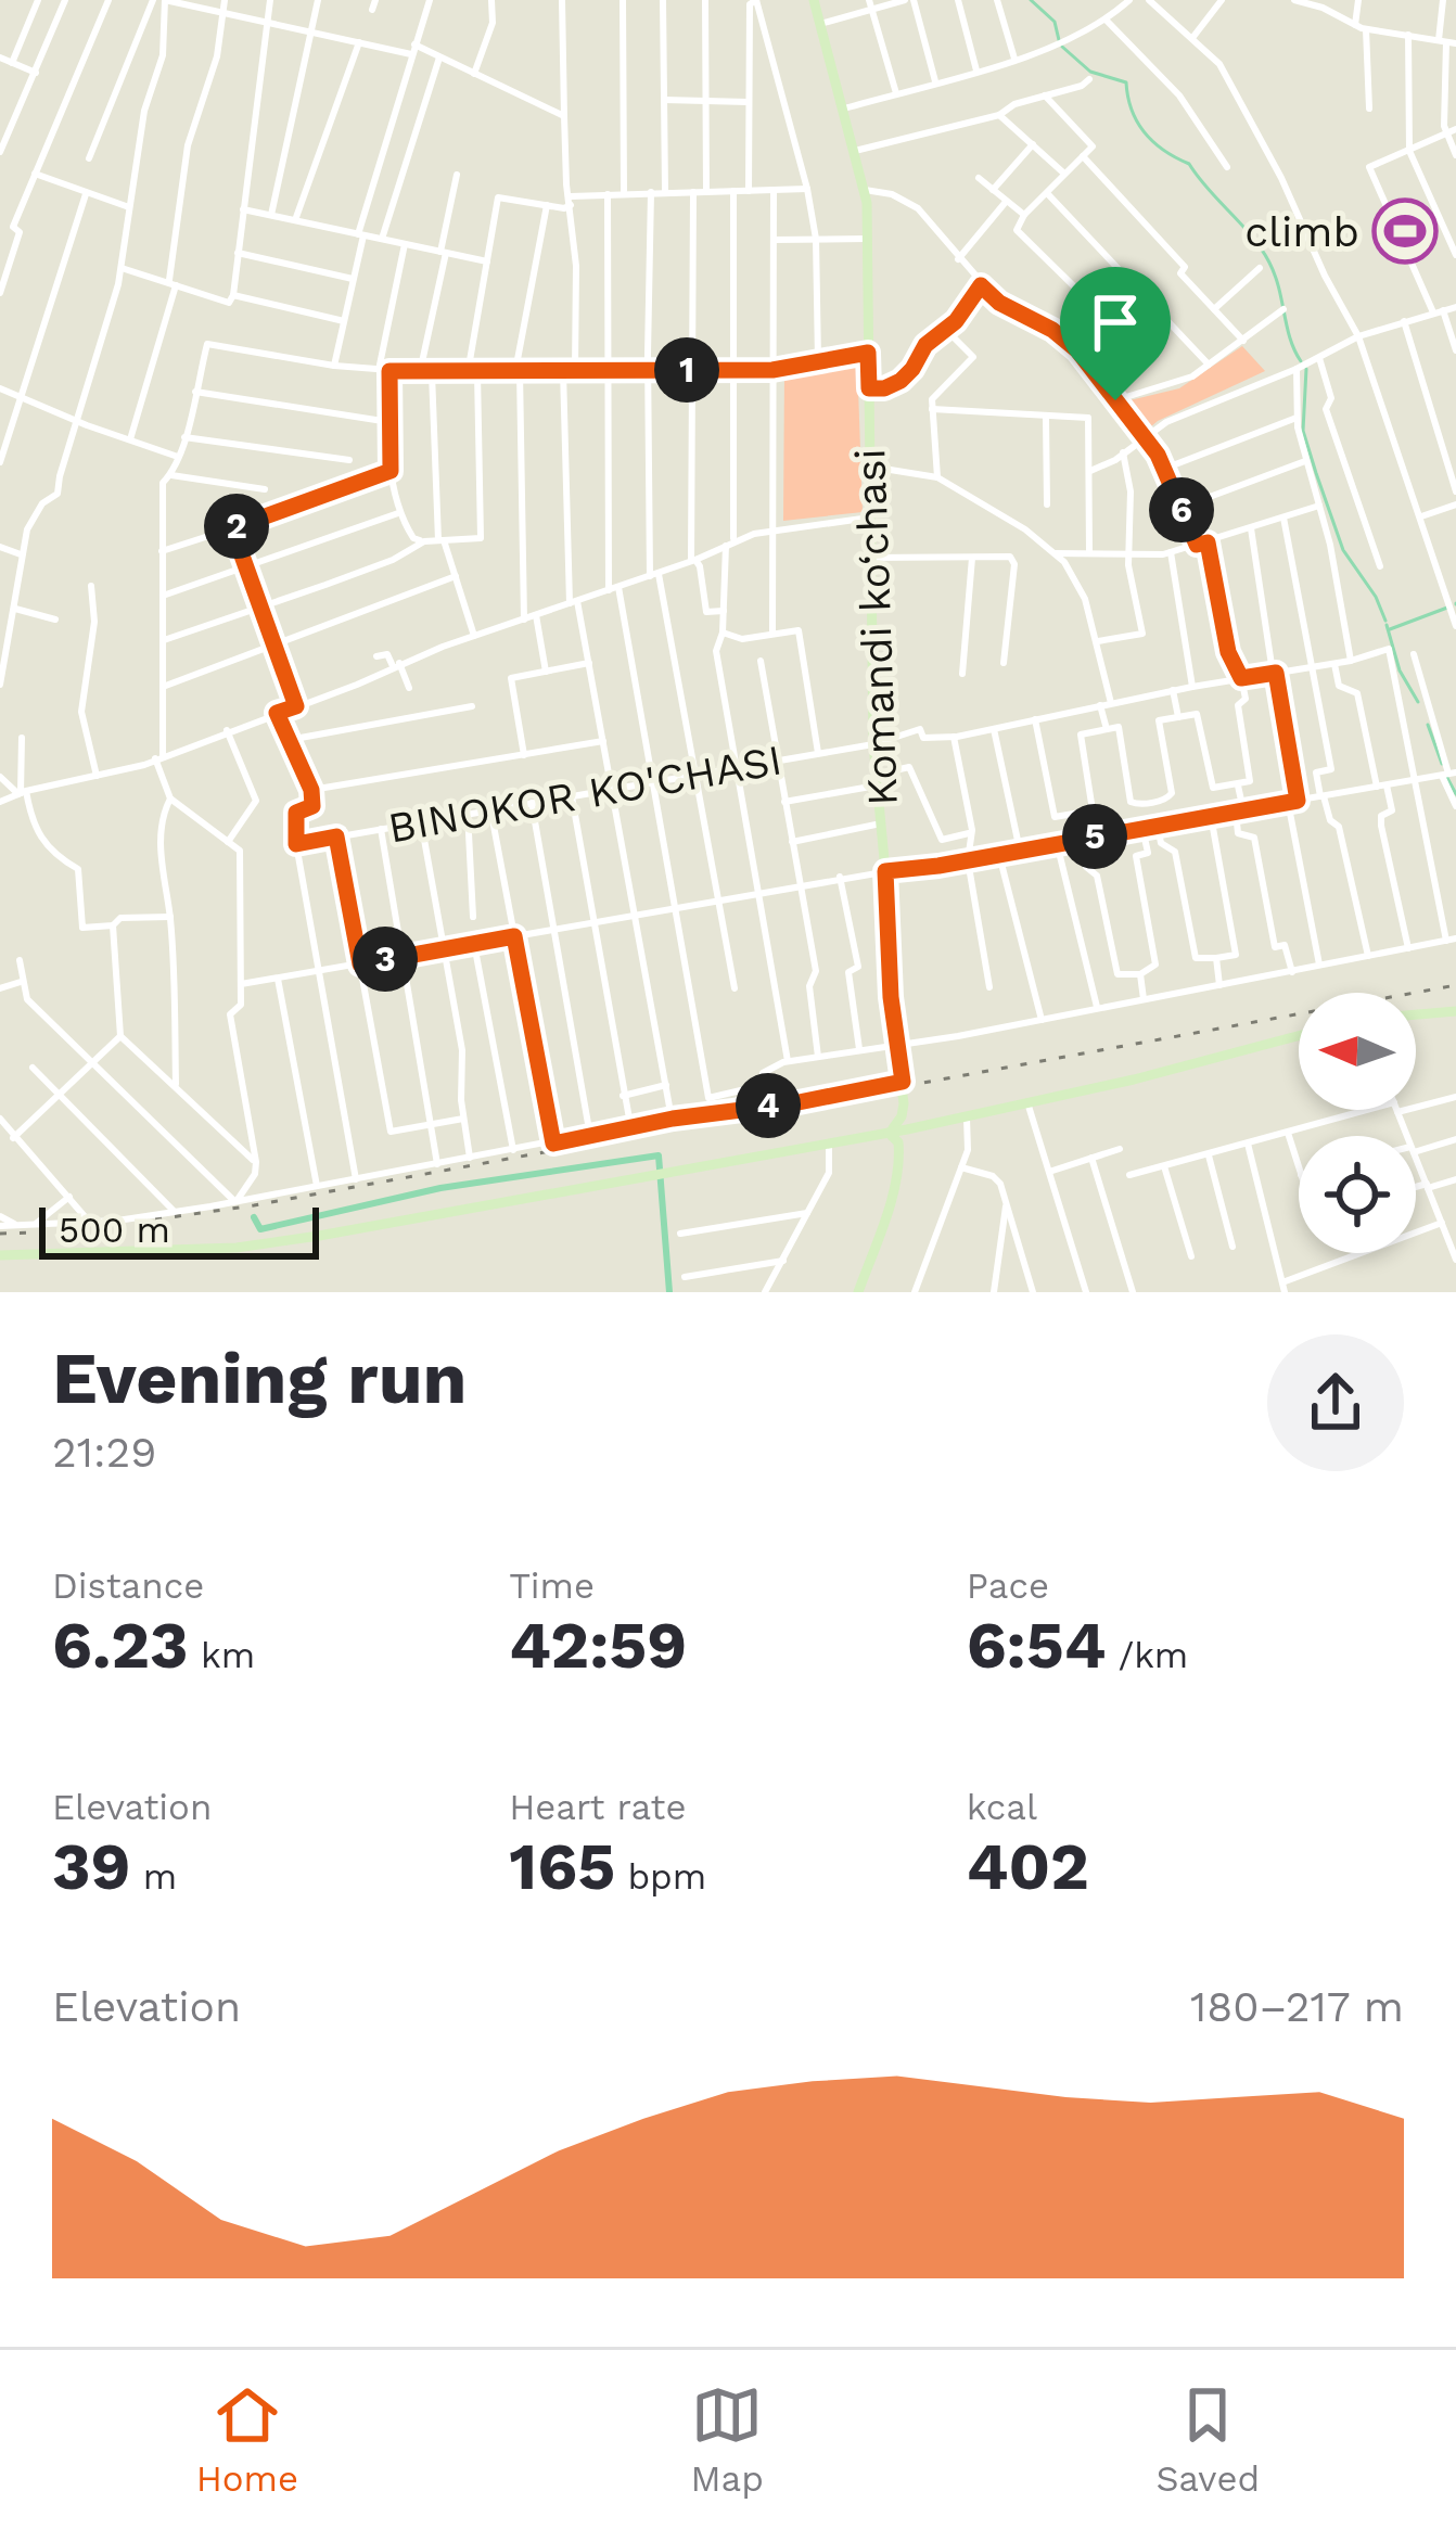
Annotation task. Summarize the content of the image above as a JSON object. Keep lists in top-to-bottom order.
{
  "streets": {
    "main road": ["Komandi ko‘chasi"],
    "street": ["BINOKOR KO'CHASI"]
  },
  "crossings": [
    ["Komandi ko‘chasi", "BINOKOR KO'CHASI"]
  ],
  "places": {
    "sports": ["climb"]
  },
  "scale_bar": "500 m",
  "north": "left",
  "page": {
    "pins": [
      "1",
      "6",
      "2",
      "5",
      "3",
      "4"
    ],
    "scale": "500 m",
    "heading": ["Evening run", "21:29"],
    "stats": [
      ["Distance", "6.23 km"],
      ["Time", "42:59"],
      ["Pace", "6:54 /km"],
      ["Elevation", "39 m"],
      ["Heart rate", "165 bpm"],
      ["kcal", "402"]
    ],
    "chart": ["Elevation", "180–217 m"],
    "tabs": ["Home", "Map", "Saved"]
  }
}
